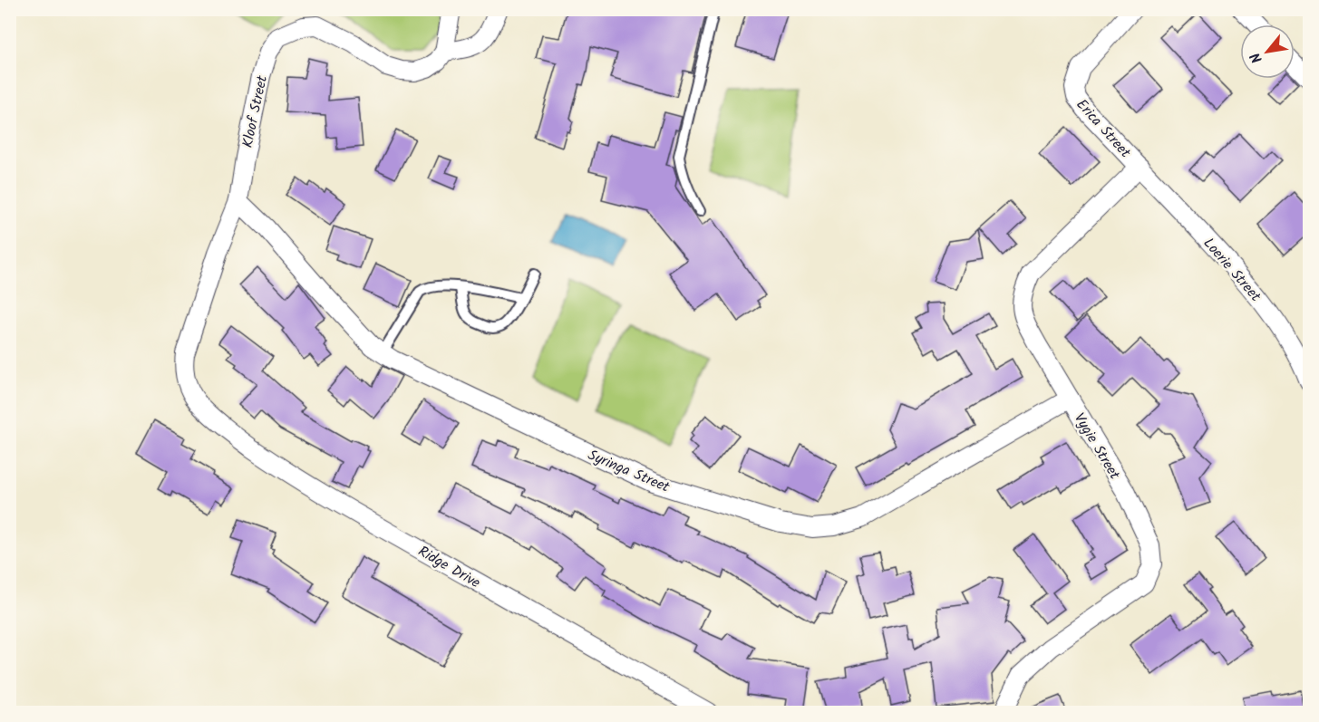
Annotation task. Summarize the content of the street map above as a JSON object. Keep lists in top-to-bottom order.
{
  "streets": {
    "street": [
      "Kloof Street",
      "Erica Street",
      "Loerie Street",
      "Vygie Street",
      "Syringa Street",
      "Ridge Drive"
    ]
  },
  "crossings": [
    ["Kloof Street", "Syringa Street"],
    ["Kloof Street", "Ridge Drive"],
    ["Erica Street", "Loerie Street"],
    ["Erica Street", "Vygie Street"],
    ["Loerie Street", "Vygie Street"],
    ["Vygie Street", "Syringa Street"]
  ],
  "north": "bottom left"
}
